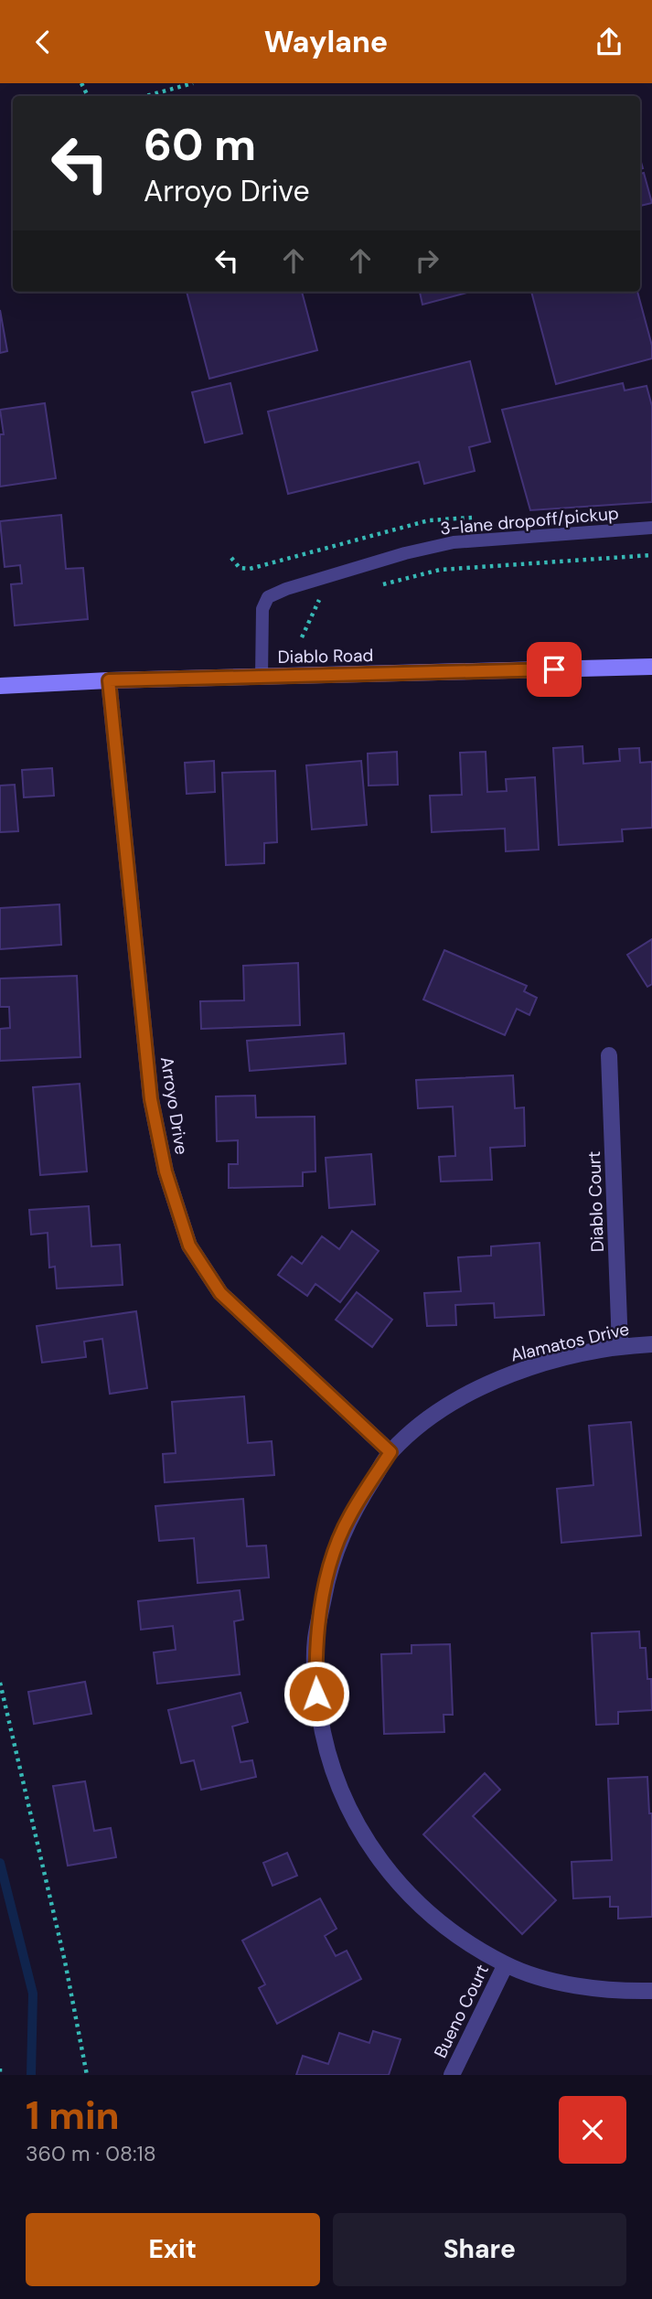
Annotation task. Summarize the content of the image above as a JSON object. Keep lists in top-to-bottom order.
{
  "streets": {
    "street": [
      "Diablo Road",
      "Arroyo Drive",
      "Diablo Court",
      "Alamatos Drive",
      "Bueno Court"
    ],
    "lane": ["3-lane dropoff/pickup"]
  },
  "crossings": [
    ["3-lane dropoff/pickup", "Diablo Road"],
    ["Diablo Road", "Arroyo Drive"],
    ["Arroyo Drive", "Alamatos Drive"],
    ["Diablo Court", "Alamatos Drive"],
    ["Alamatos Drive", "Bueno Court"]
  ],
  "page": {
    "header": "Waylane",
    "turn": ["60 m", "Arroyo Drive"],
    "heading": ["1 min", "360 m · 08:18"],
    "buttons": ["Exit", "Share"]
  }
}
